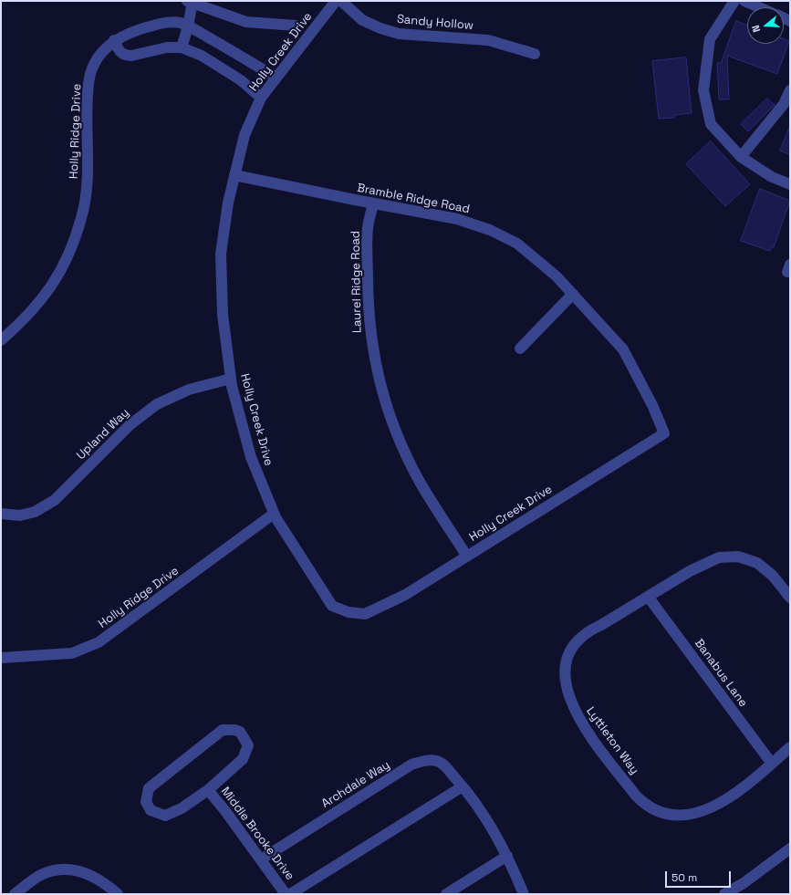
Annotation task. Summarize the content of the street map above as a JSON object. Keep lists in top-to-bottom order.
{
  "streets": {
    "street": [
      "Sandy Hollow",
      "Holly Creek Drive",
      "Holly Ridge Drive",
      "Bramble Ridge Road",
      "Laurel Ridge Road",
      "Upland Way",
      "Banabus Lane",
      "Lyttleton Way",
      "Archdale Way",
      "Middle Brooke Drive"
    ]
  },
  "crossings": [
    ["Holly Creek Drive", "Holly Ridge Drive"],
    ["Holly Creek Drive", "Bramble Ridge Road"],
    ["Holly Creek Drive", "Laurel Ridge Road"],
    ["Holly Creek Drive", "Upland Way"],
    ["Bramble Ridge Road", "Laurel Ridge Road"],
    ["Banabus Lane", "Lyttleton Way"],
    ["Archdale Way", "Middle Brooke Drive"]
  ],
  "scale_bar": "50 m",
  "north": "left"
}
